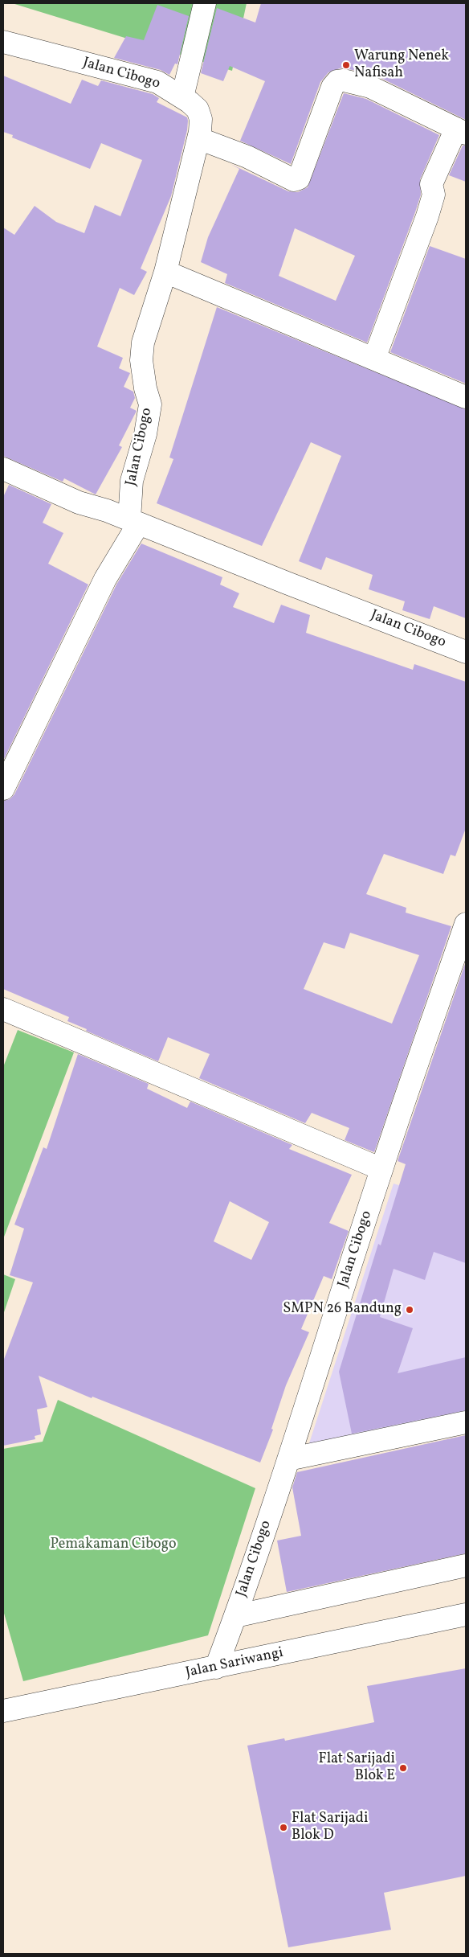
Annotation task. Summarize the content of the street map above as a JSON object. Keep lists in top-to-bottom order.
{
  "streets": {
    "street": ["Jalan Cibogo", "Jalan Sariwangi"]
  },
  "crossings": [
    ["Jalan Cibogo", "Jalan Sariwangi"]
  ],
  "parks": ["Pemakaman Cibogo"],
  "places": [
    "Warung Nenek Nafisah",
    "SMPN 26 Bandung",
    "Flat Sarijadi Blok E",
    "Flat Sarijadi Blok D"
  ]
}
